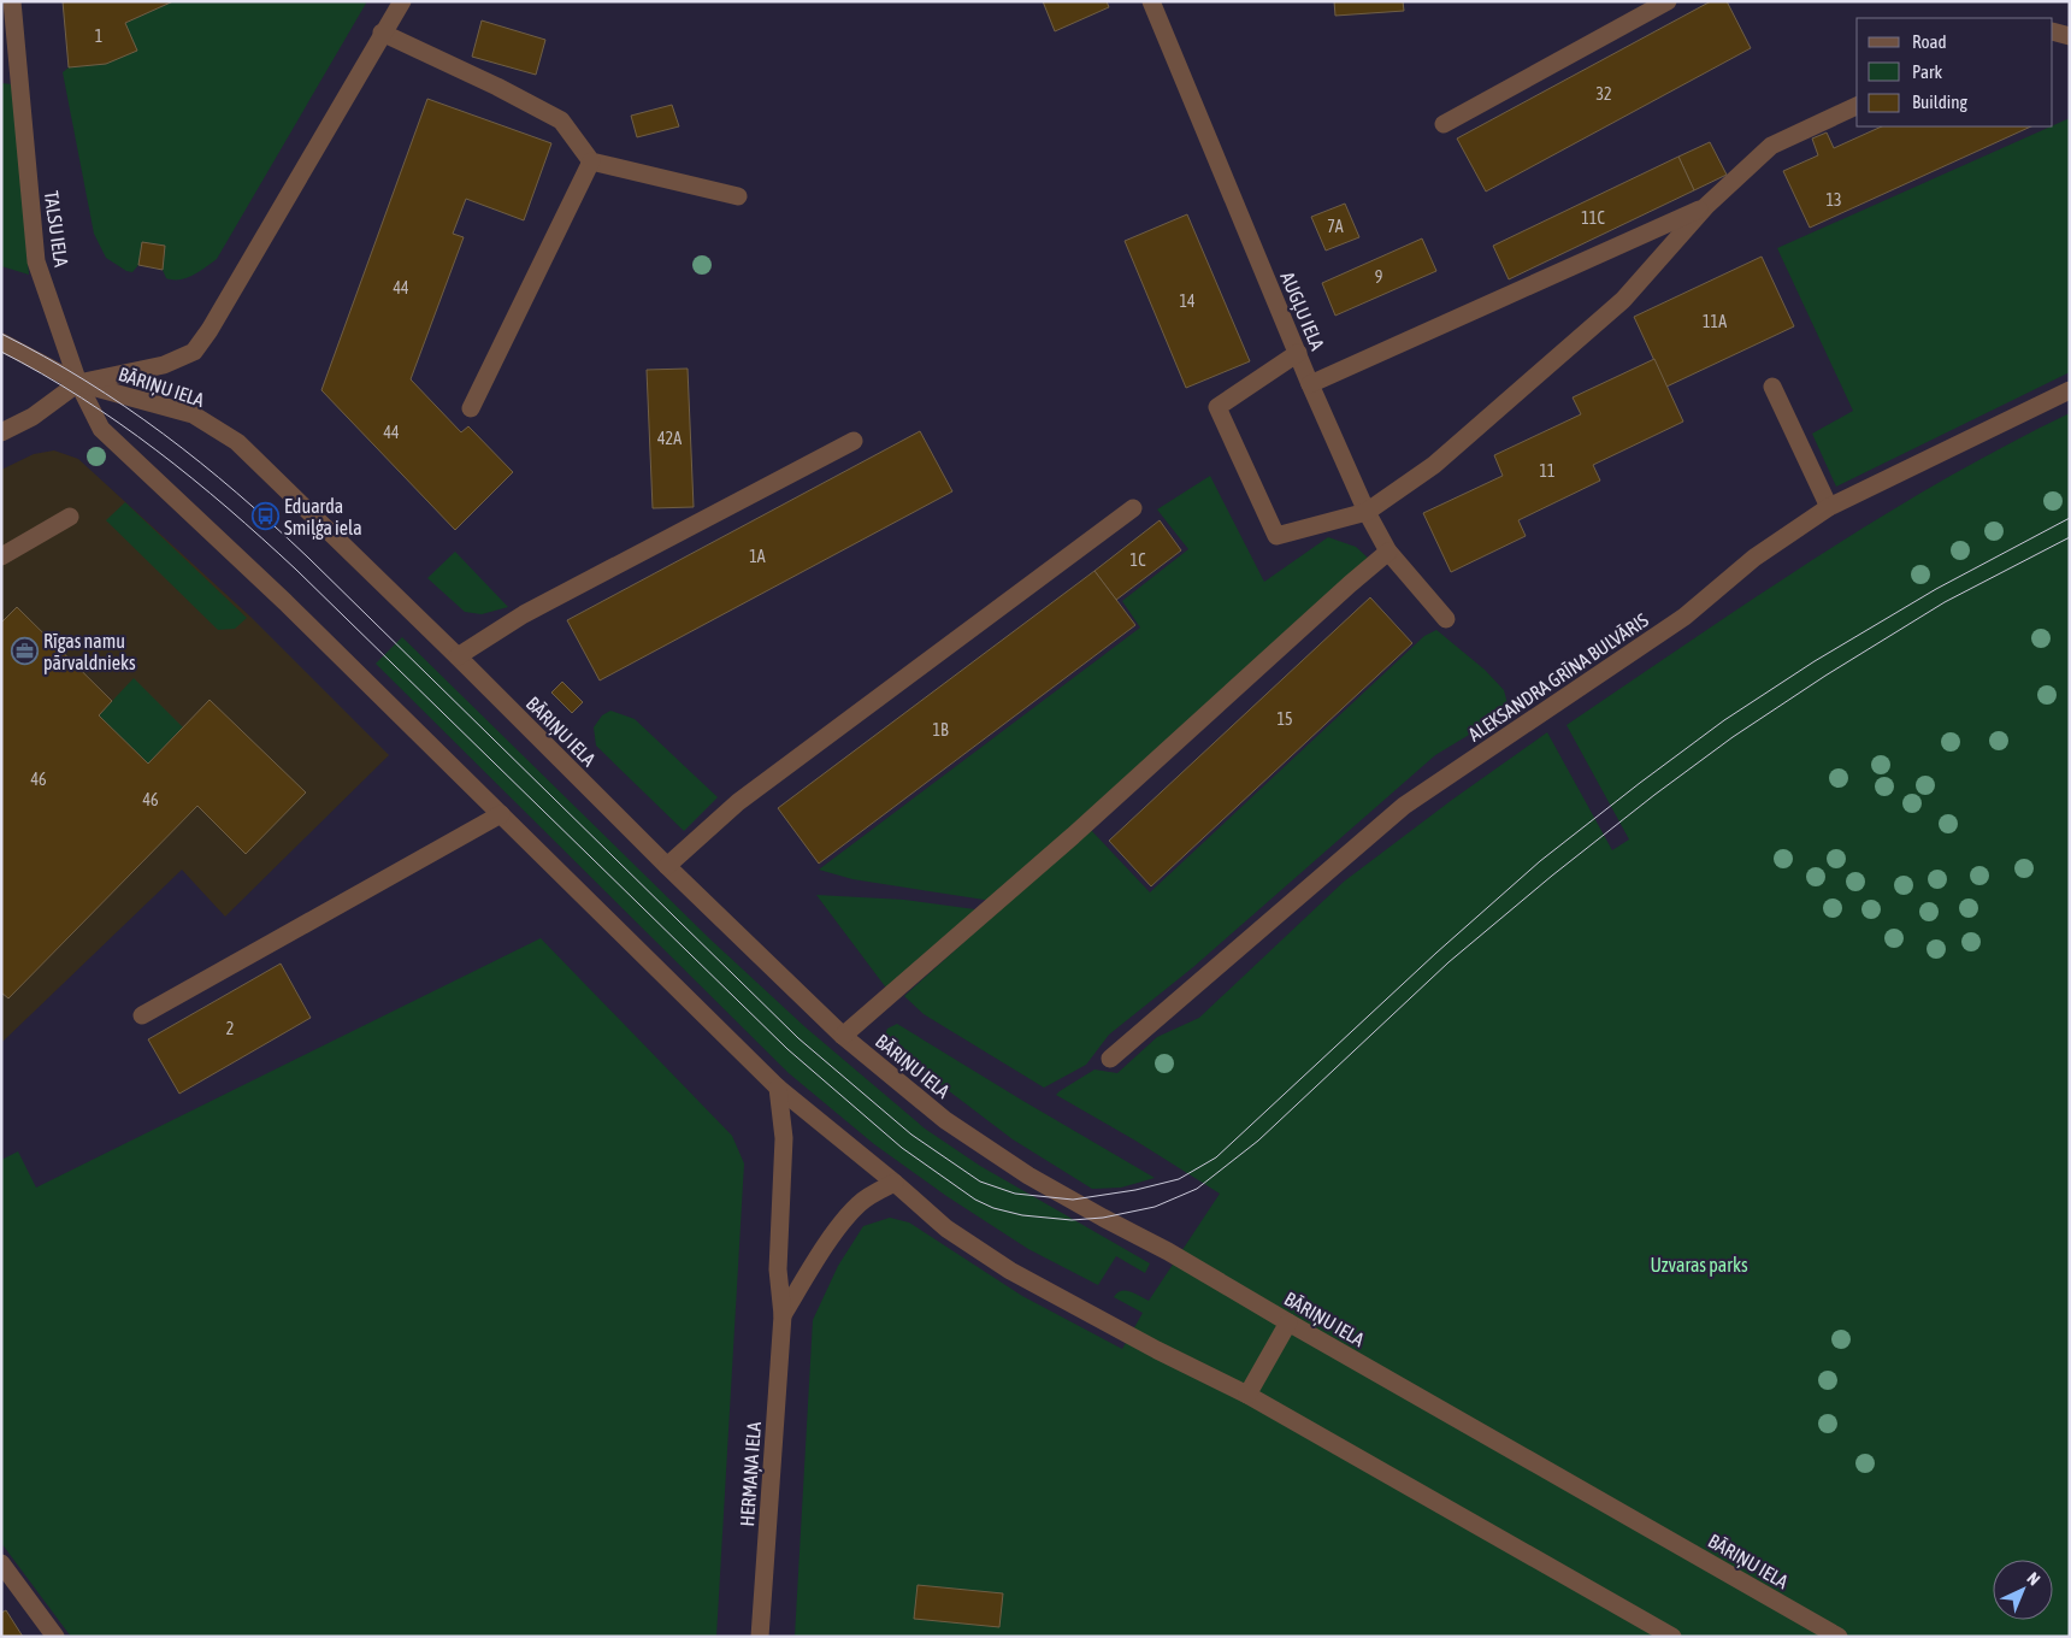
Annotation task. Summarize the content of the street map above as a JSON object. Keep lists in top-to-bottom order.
{
  "streets": {
    "street": [
      "TALSU IELA",
      "AUGĻU IELA",
      "BĀRIŅU IELA",
      "ALEKSANDRA GRĪNA BULVĀRIS",
      "HERMAŅA IELA"
    ]
  },
  "crossings": [
    ["TALSU IELA", "BĀRIŅU IELA"]
  ],
  "parks": ["Uzvaras parks"],
  "places": {
    "bus stop": ["Eduarda Smiļģa iela"],
    "office": ["Rīgas namu pārvaldnieks"]
  },
  "house_numbers": [
    "1",
    "32",
    "13",
    "11C",
    "7A",
    "9",
    "44",
    "14",
    "11A",
    "44",
    "42A",
    "11",
    "1A",
    "1C",
    "15",
    "1B",
    "46",
    "46",
    "2"
  ],
  "legend": ["Road", "Park", "Building"],
  "north": "top right"
}
